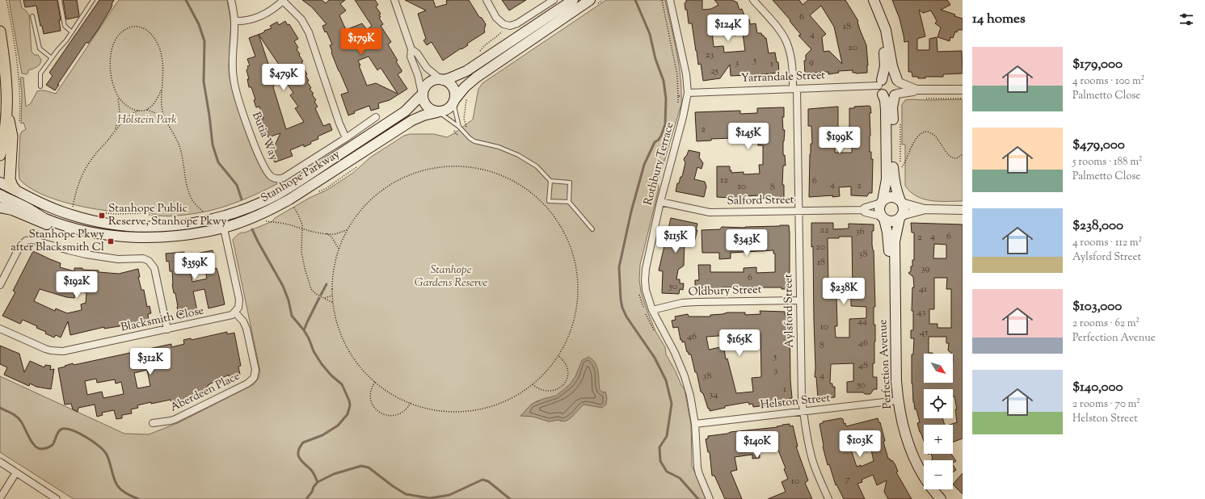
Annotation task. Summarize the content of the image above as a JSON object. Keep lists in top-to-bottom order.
{
  "streets": {
    "main road": ["Stanhope Parkway", "Perfection Avenue"],
    "street": [
      "Yarrandale Street",
      "Butia Way",
      "Rothbury Terrace",
      "Salford Street",
      "Oldbury Street",
      "Aylsford Street",
      "Blacksmith Close",
      "Aberdeen Place",
      "Helston Street"
    ]
  },
  "crossings": [
    ["Yarrandale Street", "Rothbury Terrace"],
    ["Yarrandale Street", "Aylsford Street"],
    ["Rothbury Terrace", "Salford Street"],
    ["Rothbury Terrace", "Oldbury Street"],
    ["Rothbury Terrace", "Helston Street"],
    ["Salford Street", "Aylsford Street"],
    ["Salford Street", "Perfection Avenue"],
    ["Oldbury Street", "Aylsford Street"],
    ["Aylsford Street", "Helston Street"],
    ["Blacksmith Close", "Aberdeen Place"],
    ["Perfection Avenue", "Helston Street"]
  ],
  "parks": ["Holstein Park", "Stanhope Gardens Reserve"],
  "places": {
    "transit": ["Stanhope Public Reserve, Stanhope Pkwy", "Stanhope Pkwy after Blacksmith Cl"]
  },
  "house_numbers": [
    "6",
    "18",
    "4",
    "20",
    "23",
    "5",
    "9",
    "3",
    "1",
    "25",
    "2",
    "12",
    "6",
    "4",
    "2",
    "10",
    "8",
    "22",
    "36",
    "4",
    "6",
    "2",
    "20",
    "38",
    "18",
    "39",
    "6",
    "50",
    "41",
    "43",
    "44",
    "10",
    "45",
    "46",
    "46",
    "8",
    "5",
    "48",
    "3",
    "4",
    "38",
    "50",
    "1",
    "34",
    "7",
    "10"
  ],
  "north": "bottom right",
  "page": {
    "heading": "14 homes",
    "price": [
      "$124K",
      "$179K",
      "$479K",
      "$145K",
      "$199K",
      "$115K",
      "$343K",
      "$359K",
      "$192K",
      "$238K",
      "$165K",
      "$312K",
      "$103K",
      "$140K"
    ],
    "list": [
      {
        "name": "$179,000",
        "note": "4 rooms · 100 m² · Palmetto Close"
      },
      {
        "name": "$479,000",
        "note": "5 rooms · 188 m² · Palmetto Close"
      },
      {
        "name": "$238,000",
        "note": "4 rooms · 112 m² · Aylsford Street"
      },
      {
        "name": "$103,000",
        "note": "2 rooms · 62 m² · Perfection Avenue"
      },
      {
        "name": "$140,000",
        "note": "2 rooms · 70 m² · Helston Street"
      }
    ],
    "map_buttons": ["+", "−"]
  }
}
